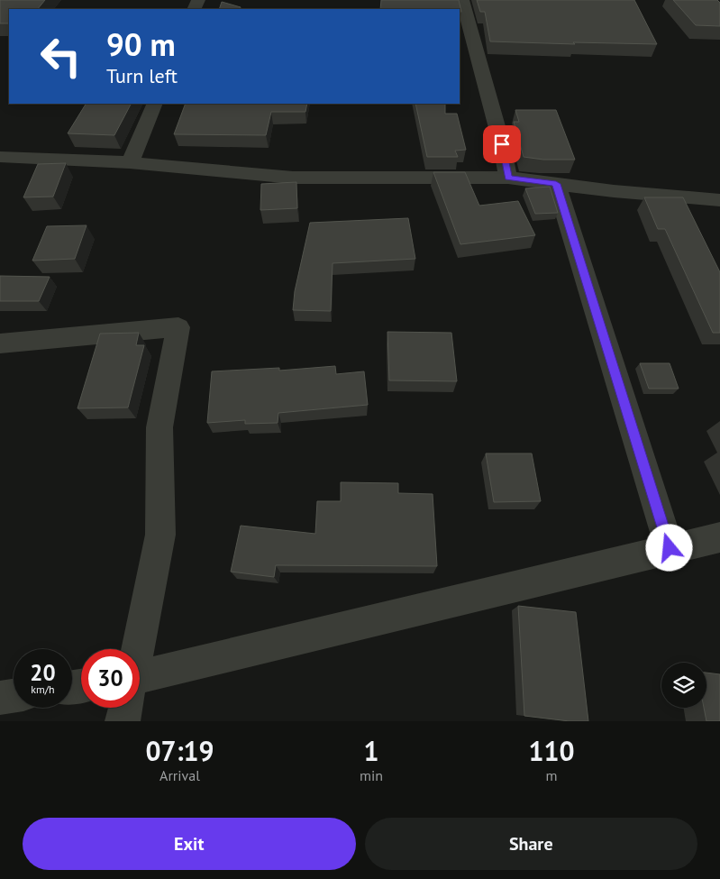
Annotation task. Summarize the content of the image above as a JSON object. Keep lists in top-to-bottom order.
{
  "page": {
    "turn": ["90 m", "Turn left"],
    "speed": "20 km/h",
    "limit": "30",
    "eta": [
      "07:19",
      "Arrival",
      "1",
      "min",
      "110",
      "m"
    ],
    "buttons": ["Exit", "Share"]
  }
}
